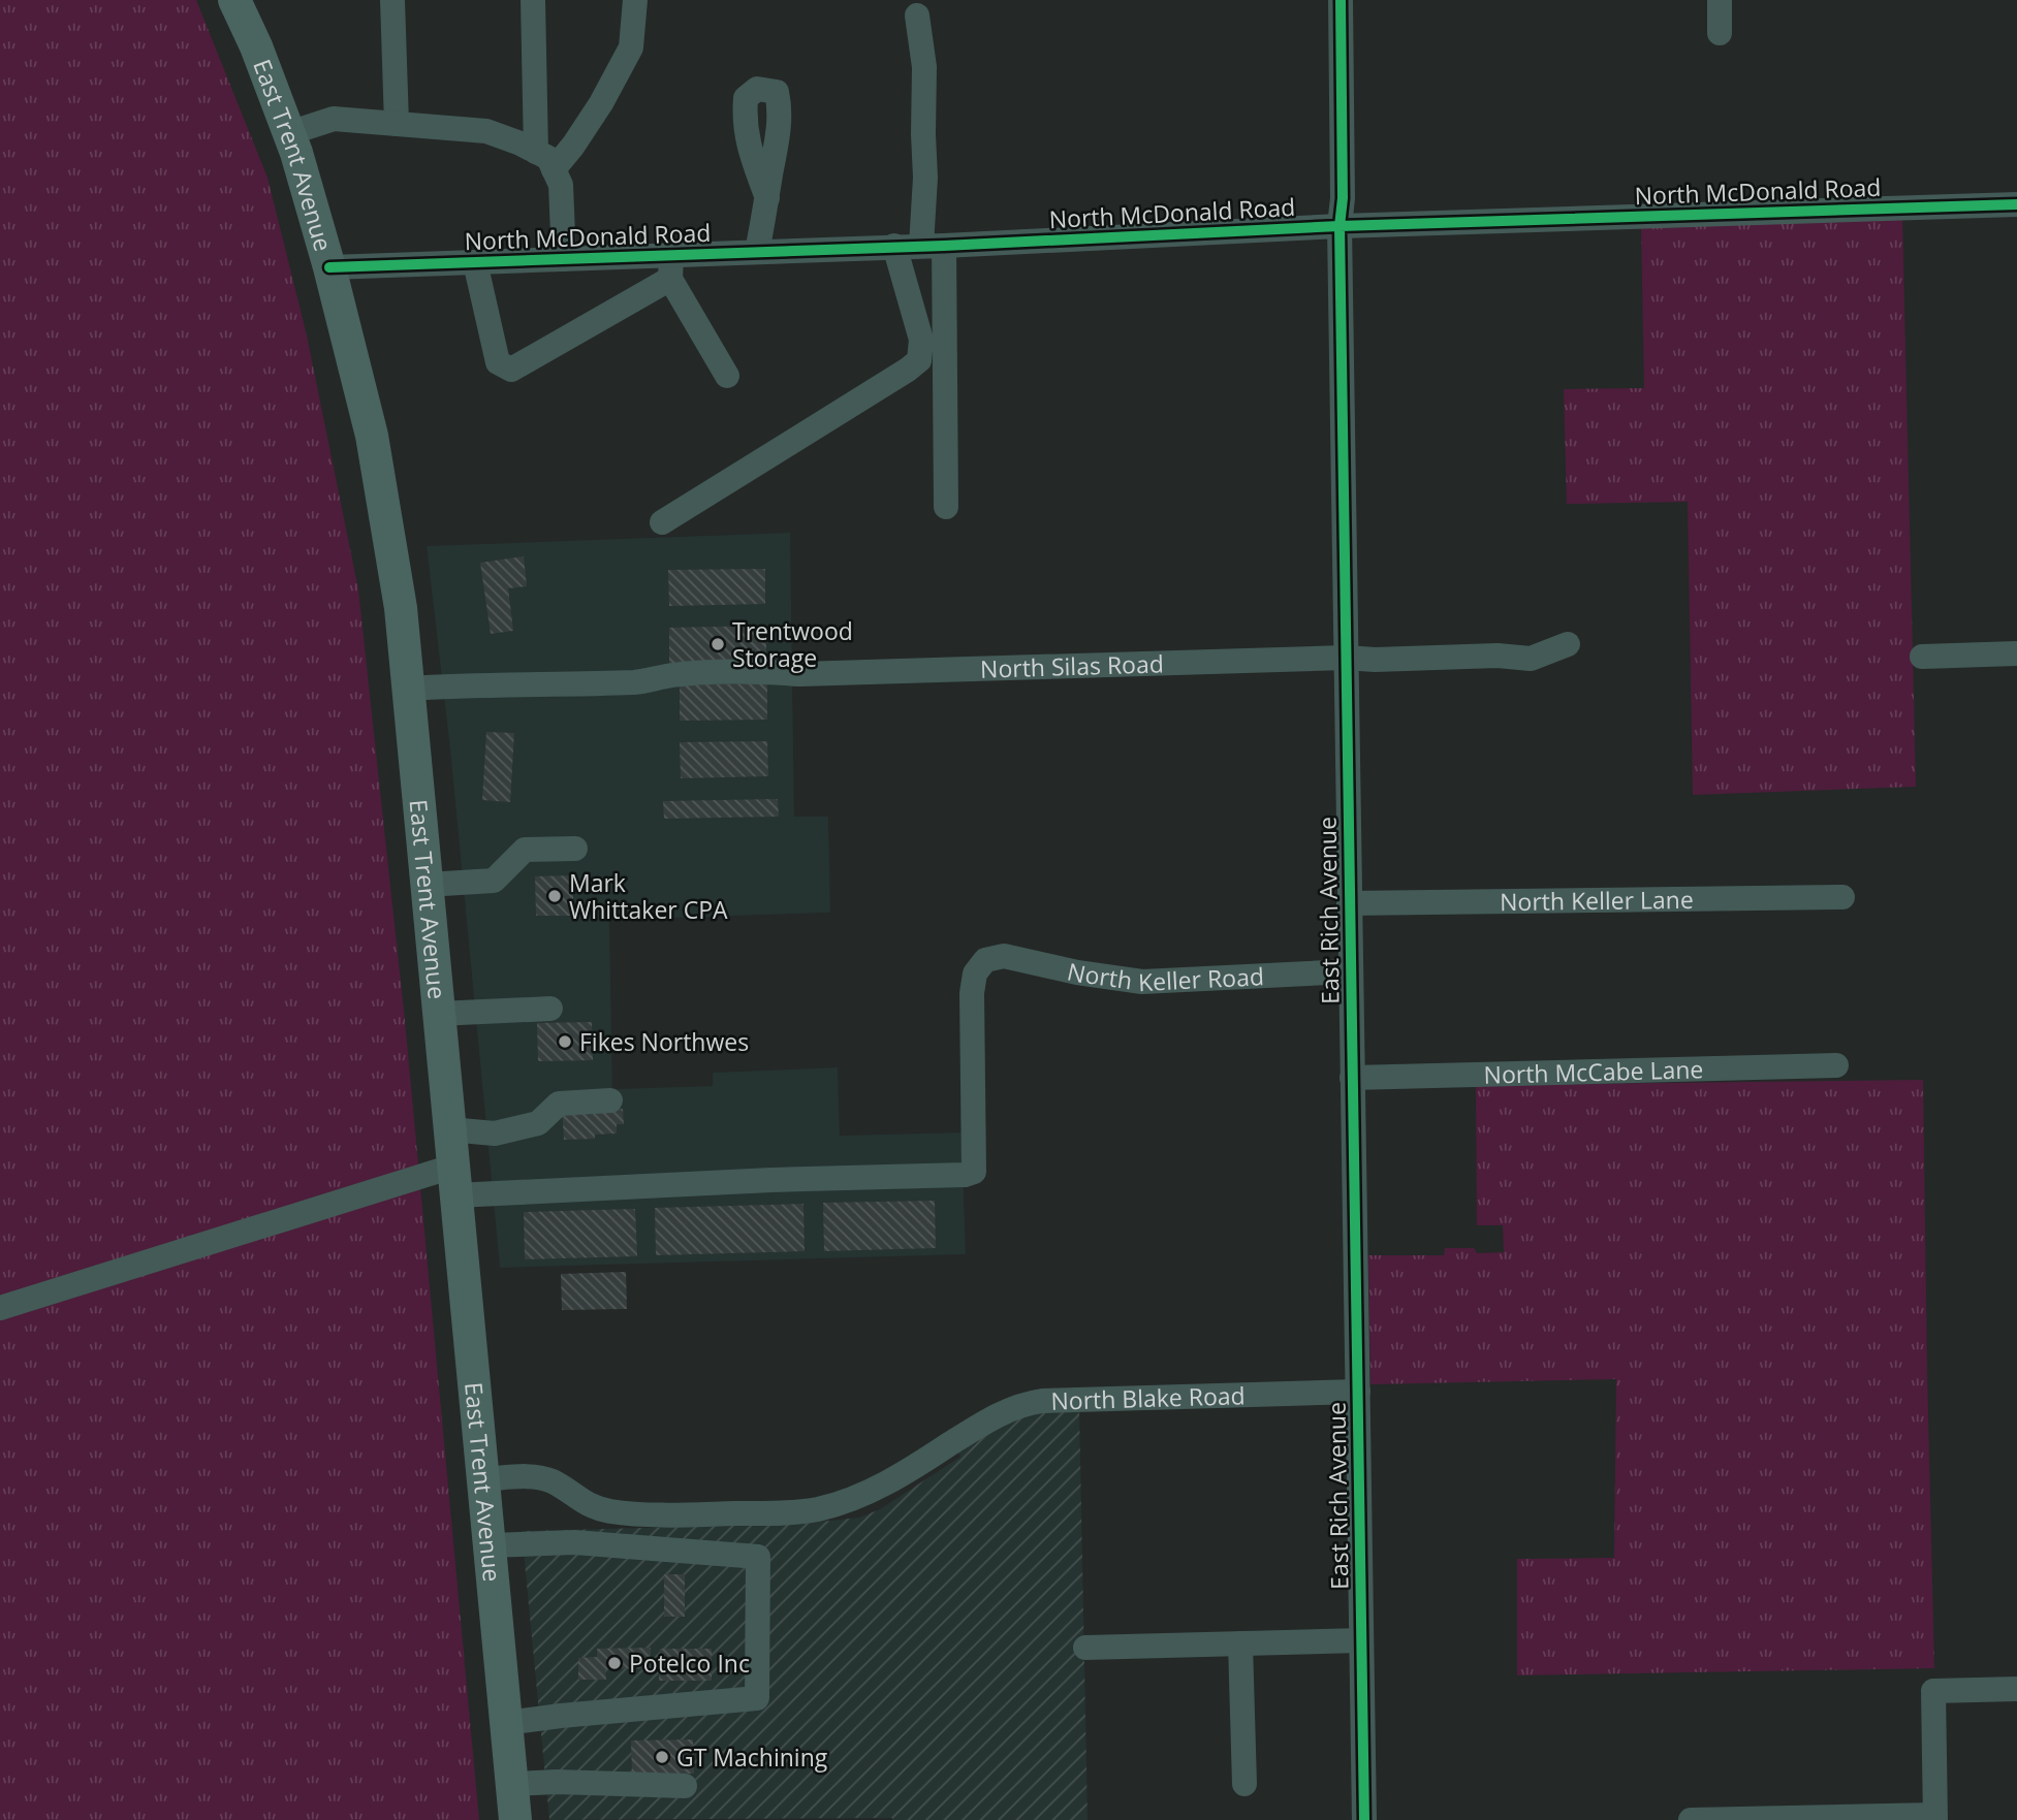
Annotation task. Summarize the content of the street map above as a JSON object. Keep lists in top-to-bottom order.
{
  "streets": {
    "main road": ["East Trent Avenue"],
    "street": [
      "North McDonald Road",
      "North Silas Road",
      "North Keller Lane",
      "East Rich Avenue",
      "North Keller Road",
      "North McCabe Lane",
      "North Blake Road"
    ]
  },
  "crossings": [
    ["East Trent Avenue", "North McDonald Road"],
    ["East Trent Avenue", "North Silas Road"],
    ["East Trent Avenue", "North Keller Road"],
    ["East Trent Avenue", "North Blake Road"],
    ["North McDonald Road", "East Rich Avenue"],
    ["North Silas Road", "East Rich Avenue"],
    ["North Keller Lane", "East Rich Avenue"],
    ["East Rich Avenue", "North Keller Road"],
    ["East Rich Avenue", "North McCabe Lane"],
    ["East Rich Avenue", "North Blake Road"]
  ],
  "places": [
    "Trentwood Storage",
    "Mark Whittaker CPA",
    "Fikes Northwes",
    "Potelco Inc",
    "GT Machining"
  ]
}
